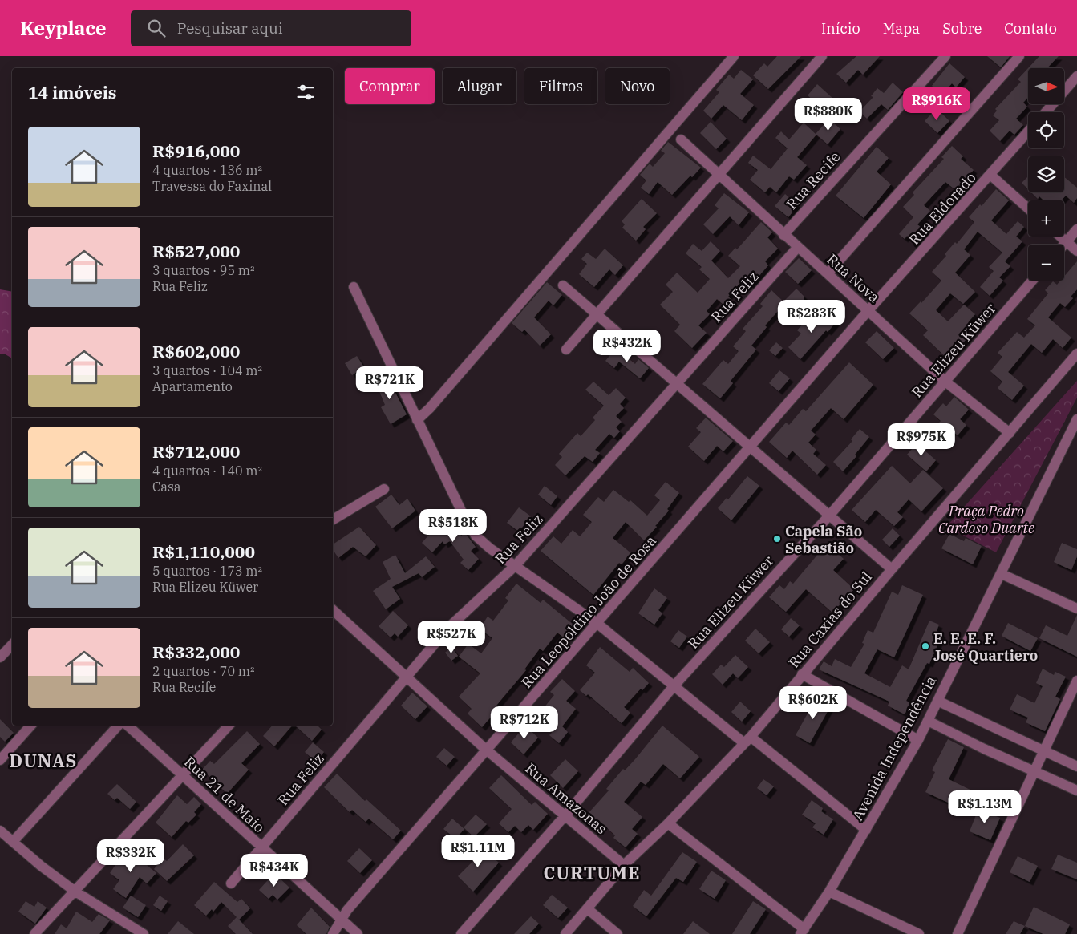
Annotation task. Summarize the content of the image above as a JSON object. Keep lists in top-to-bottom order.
{
  "streets": {
    "street": [
      "Rua Recife",
      "Rua Eldorado",
      "Rua Nova",
      "Rua Feliz",
      "Rua Elizeu Küwer",
      "Rua Leopoldino João de Rosa",
      "Rua Caxias do Sul",
      "Avenida Independência",
      "Rua 21 de Maio",
      "Rua Amazonas"
    ]
  },
  "crossings": [
    ["Rua Recife", "Rua Nova"],
    ["Rua Eldorado", "Rua Nova"],
    ["Rua Eldorado", "Rua Leopoldino João de Rosa"],
    ["Rua Nova", "Rua Feliz"],
    ["Rua Nova", "Rua Elizeu Küwer"],
    ["Rua Nova", "Rua Leopoldino João de Rosa"],
    ["Rua Nova", "Rua Caxias do Sul"],
    ["Rua Feliz", "Rua 21 de Maio"],
    ["Rua Feliz", "Rua Amazonas"],
    ["Rua Elizeu Küwer", "Rua Amazonas"],
    ["Rua Leopoldino João de Rosa", "Rua 21 de Maio"],
    ["Rua Leopoldino João de Rosa", "Rua Amazonas"],
    ["Rua Caxias do Sul", "Rua Amazonas"]
  ],
  "districts": ["DUNAS", "CURTUME"],
  "parks": ["Praça Pedro Cardoso Duarte"],
  "places": ["Capela São Sebastião", "E. E. E. F. José Quartiero"],
  "north": "right",
  "page": {
    "header": "Keyplace",
    "search": "Pesquisar aqui",
    "nav": [
      "Início",
      "Mapa",
      "Sobre",
      "Contato"
    ],
    "map_buttons": ["+", "−"],
    "chip": [
      "Comprar",
      "Alugar",
      "Filtros",
      "Novo"
    ],
    "heading": "14 imóveis",
    "price": [
      "R$916K",
      "R$880K",
      "R$283K",
      "R$432K",
      "R$721K",
      "R$975K",
      "R$518K",
      "R$527K",
      "R$602K",
      "R$712K",
      "R$1.13M",
      "R$1.11M",
      "R$332K",
      "R$434K"
    ],
    "list": [
      {
        "name": "R$916,000",
        "note": "4 quartos · 136 m² · Travessa do Faxinal"
      },
      {
        "name": "R$527,000",
        "note": "3 quartos · 95 m² · Rua Feliz"
      },
      {
        "name": "R$602,000",
        "note": "3 quartos · 104 m² · Apartamento"
      },
      {
        "name": "R$712,000",
        "note": "4 quartos · 140 m² · Casa"
      },
      {
        "name": "R$1,110,000",
        "note": "5 quartos · 173 m² · Rua Elizeu Küwer"
      },
      {
        "name": "R$332,000",
        "note": "2 quartos · 70 m² · Rua Recife"
      }
    ]
  }
}
